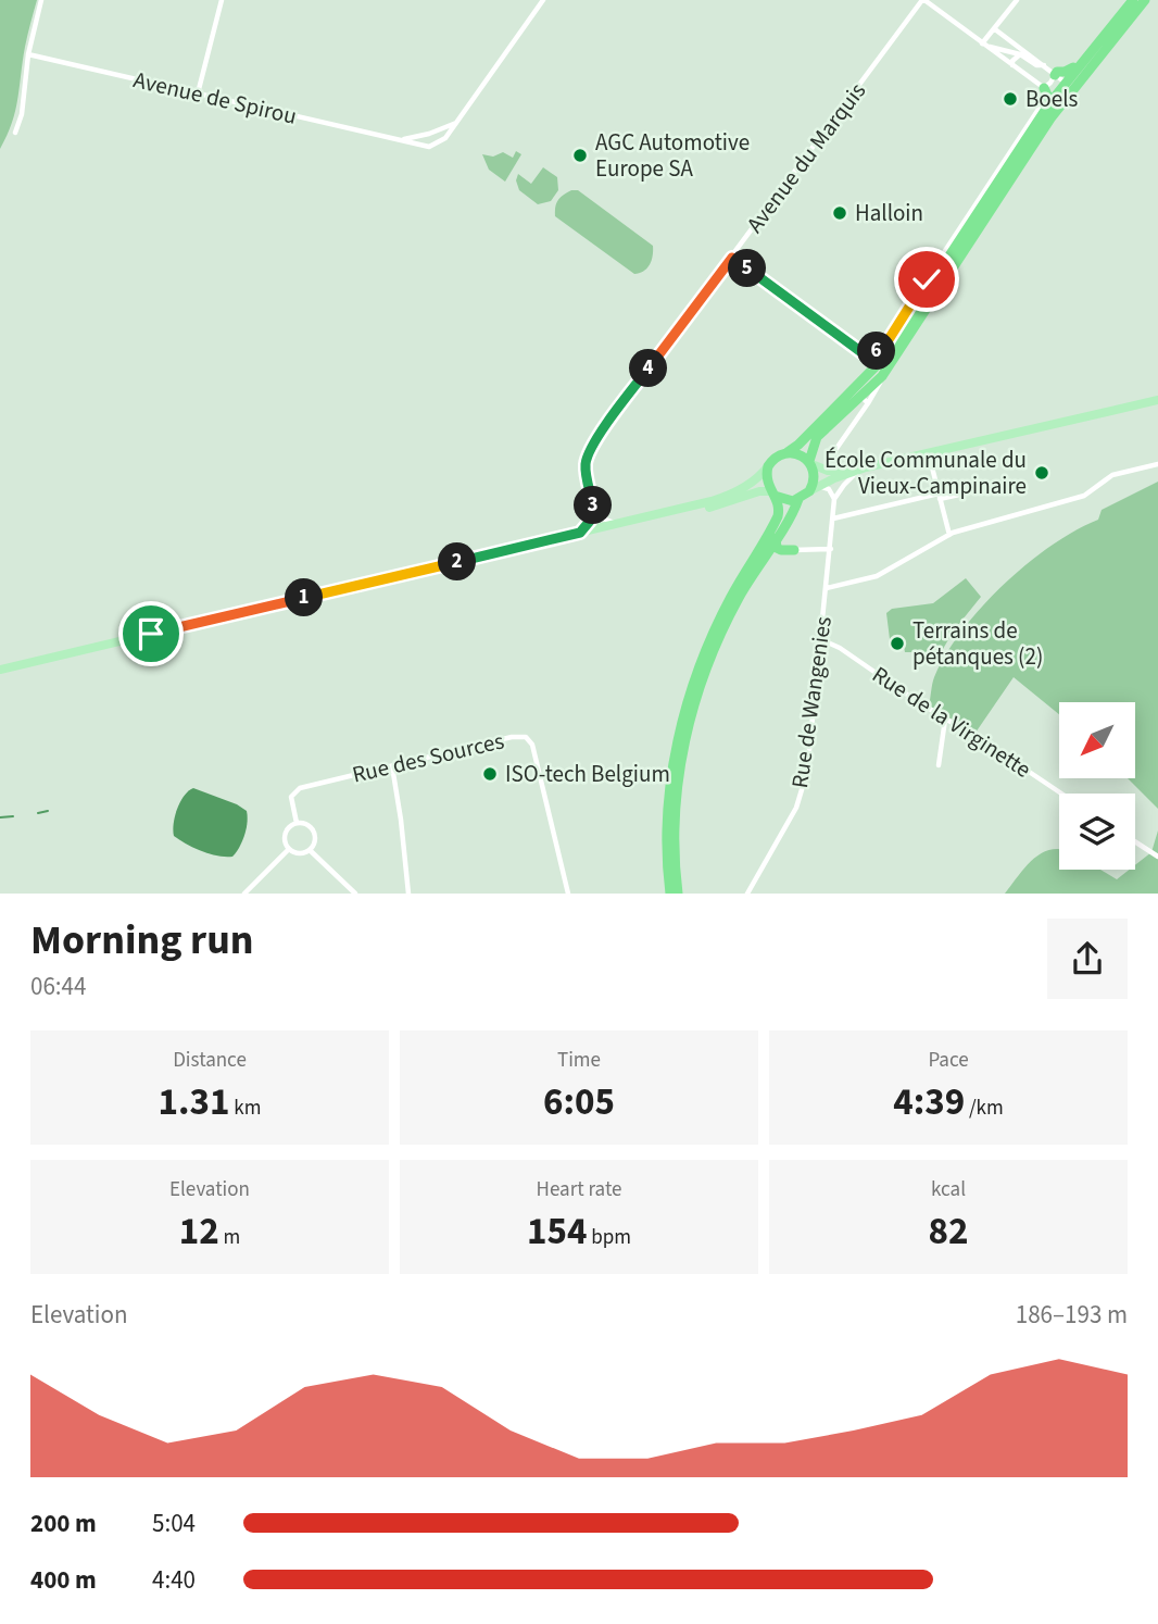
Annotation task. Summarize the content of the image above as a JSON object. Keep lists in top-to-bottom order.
{
  "streets": {
    "street": [
      "Avenue de Spirou",
      "Avenue du Marquis",
      "Rue de Wangenies",
      "Rue de la Virginette",
      "Rue des Sources"
    ]
  },
  "crossings": [
    ["Rue de Wangenies", "Rue de la Virginette"]
  ],
  "places": [
    "Boels",
    "AGC Automotive Europe SA",
    "Halloin",
    "École Communale du Vieux-Campinaire",
    "Terrains de pétanques (2)",
    "ISO-tech Belgium"
  ],
  "north": "bottom left",
  "page": {
    "pins": [
      "5",
      "6",
      "4",
      "3",
      "2",
      "1"
    ],
    "heading": ["Morning run", "06:44"],
    "stats": [
      ["Distance", "1.31 km"],
      ["Time", "6:05"],
      ["Pace", "4:39 /km"],
      ["Elevation", "12 m"],
      ["Heart rate", "154 bpm"],
      ["kcal", "82"]
    ],
    "chart": ["Elevation", "186–193 m"],
    "list": [
      {
        "name": "200 m",
        "note": "5:04"
      },
      {
        "name": "400 m",
        "note": "4:40"
      }
    ]
  }
}
